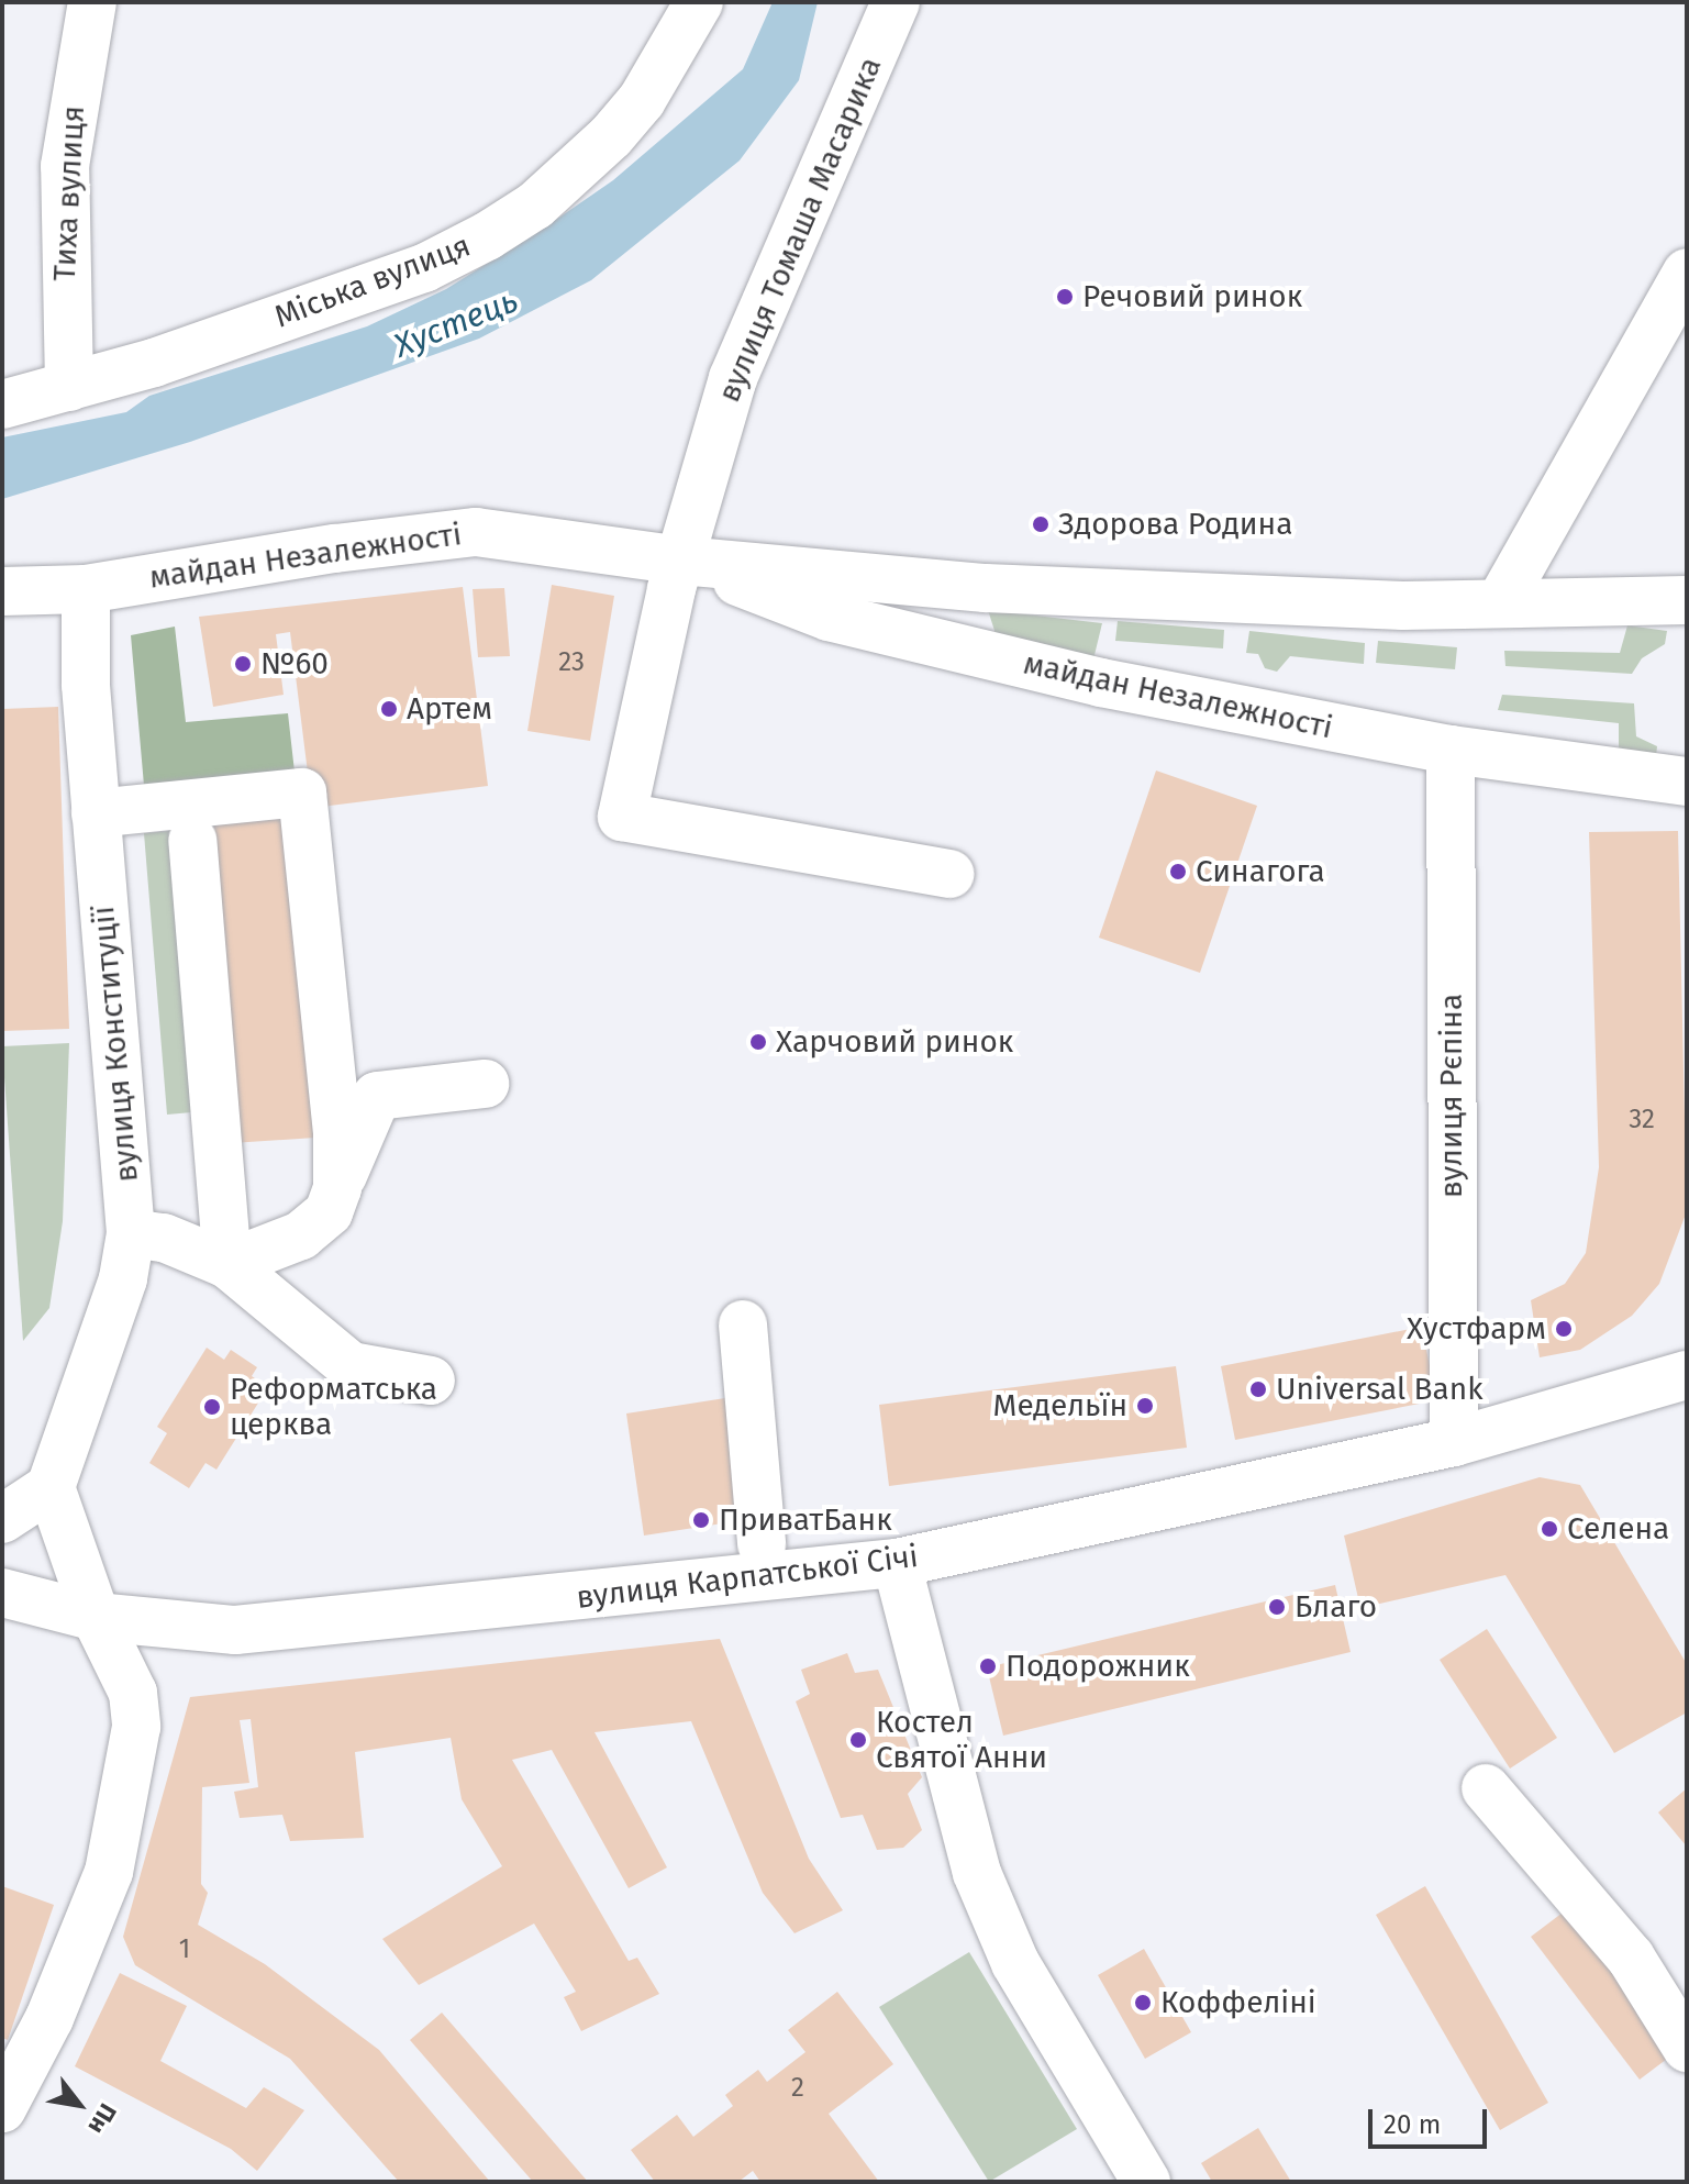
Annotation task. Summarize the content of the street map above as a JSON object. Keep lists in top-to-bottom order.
{
  "streets": {
    "street": [
      "Тиха вулиця",
      "вулиця Томаша Масарика",
      "Міська вулиця",
      "майдан Незалежності",
      "вулиця Конституції",
      "вулиця Рєпіна",
      "вулиця Карпатської Січі"
    ]
  },
  "crossings": [
    ["Тиха вулиця", "Міська вулиця"],
    ["вулиця Томаша Масарика", "майдан Незалежності"],
    ["майдан Незалежності", "вулиця Конституції"],
    ["майдан Незалежності", "вулиця Рєпіна"],
    ["вулиця Рєпіна", "вулиця Карпатської Січі"]
  ],
  "water": ["Хустець"],
  "places": [
    "Речовий ринок",
    "Здорова Родина",
    "№60",
    "Артем",
    "Синагога",
    "Харчовий ринок",
    "Хустфарм",
    "Universal Bank",
    "Медельїн",
    "Реформатська церква",
    "ПриватБанк",
    "Селена",
    "Благо",
    "Подорожник",
    "Костел Святої Анни",
    "Коффеліні"
  ],
  "house_numbers": [
    "23",
    "32",
    "1",
    "2"
  ],
  "scale_bar": "20 m",
  "north": "bottom right"
}
